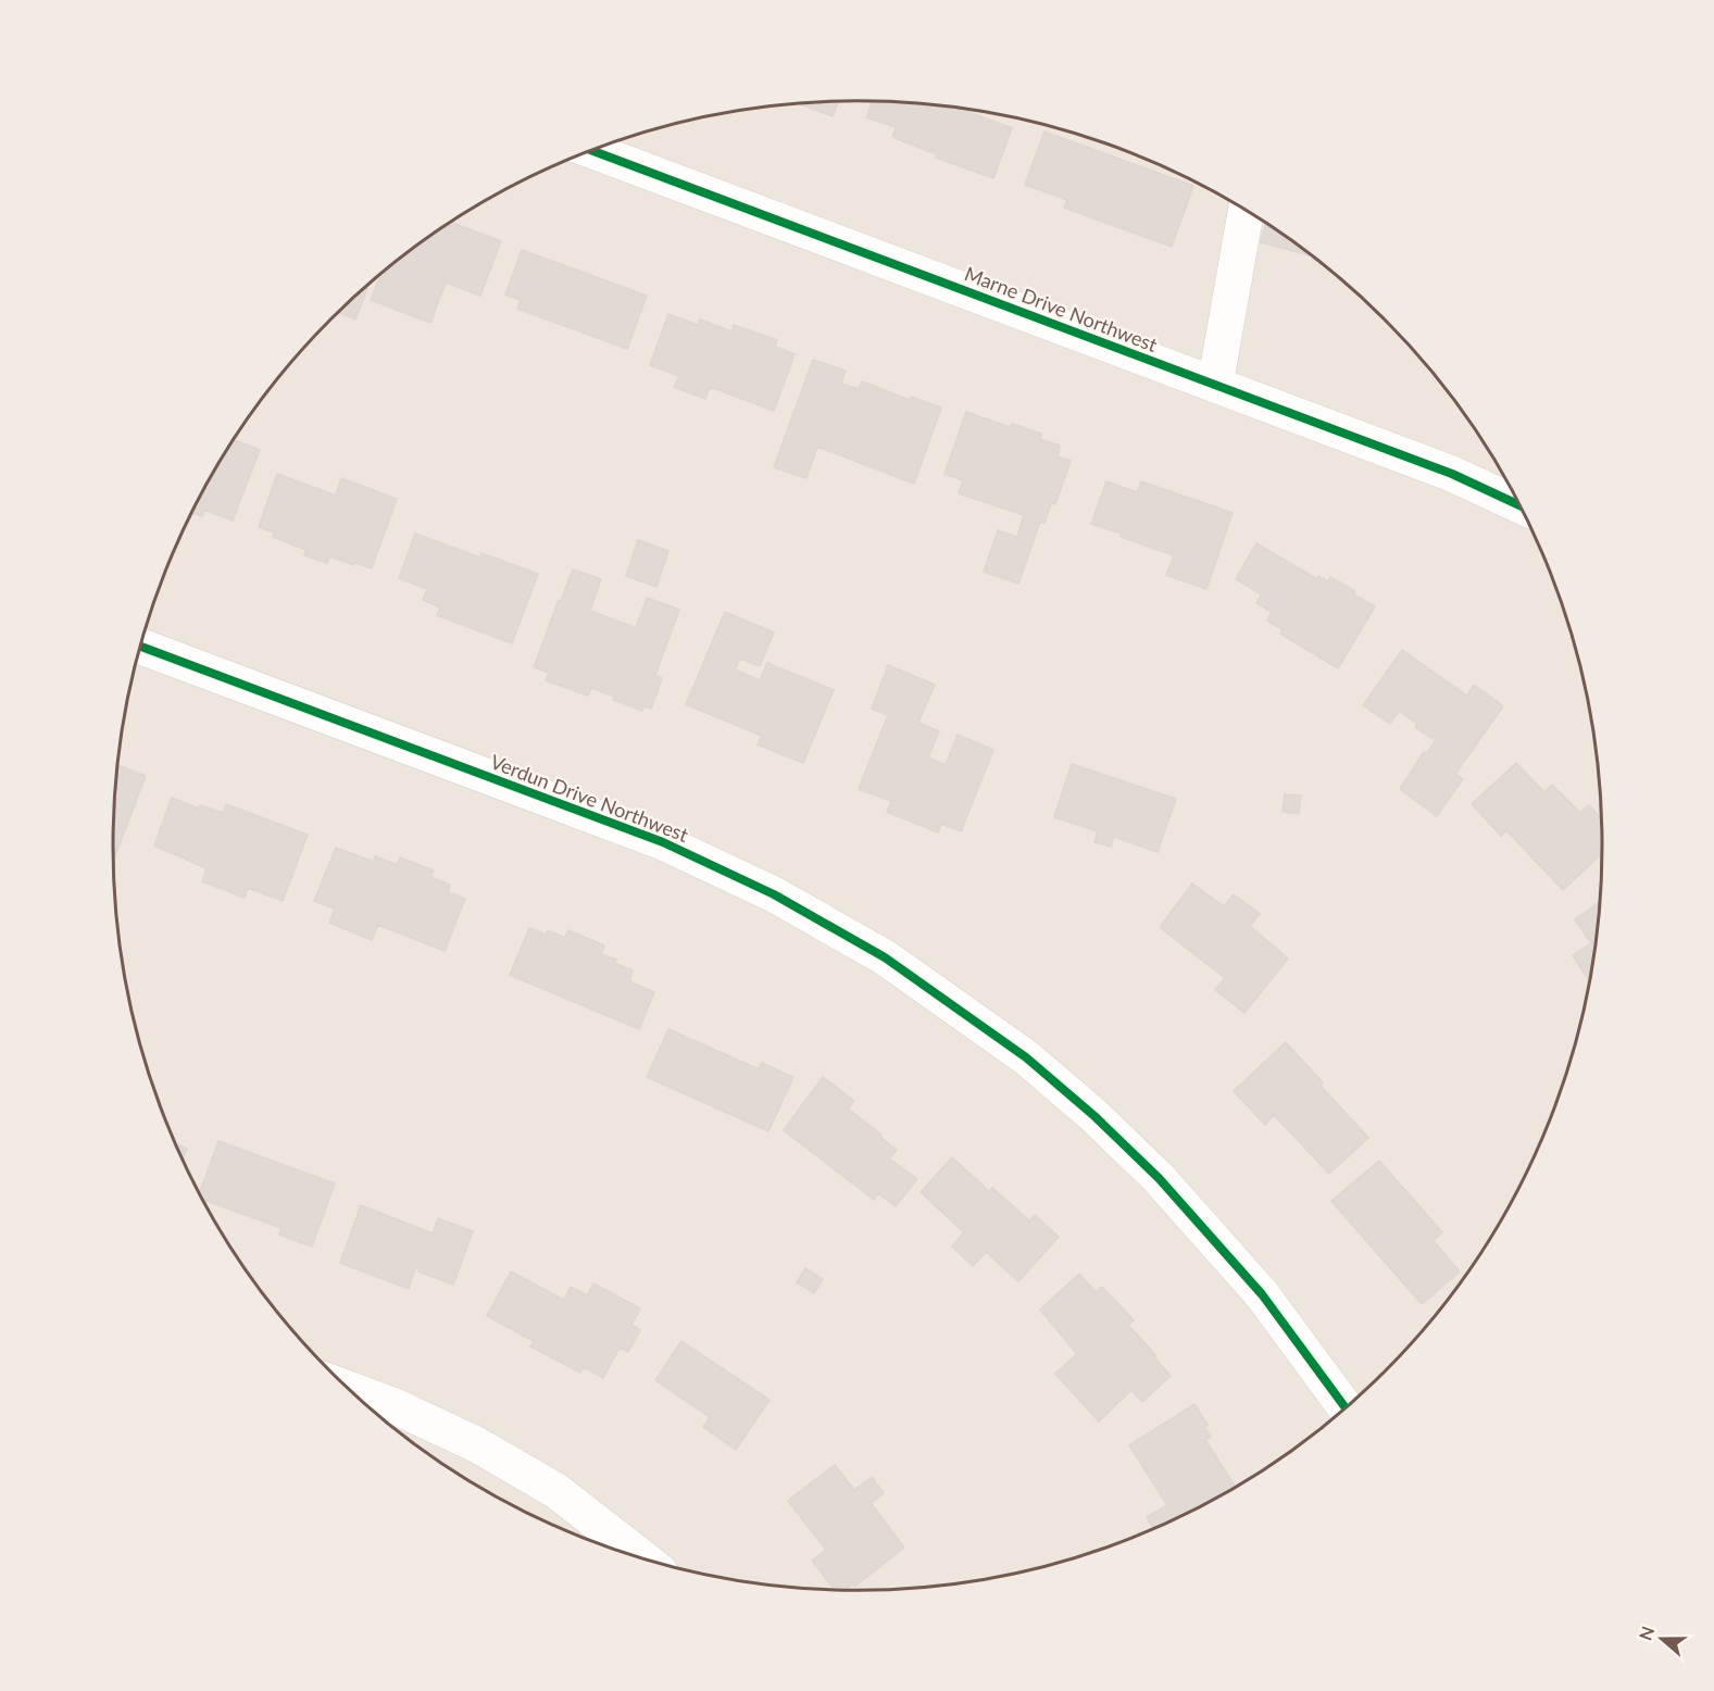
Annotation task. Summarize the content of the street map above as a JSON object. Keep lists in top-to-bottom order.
{
  "streets": {
    "street": ["Marne Drive Northwest", "Verdun Drive Northwest"]
  },
  "north": "left"
}
